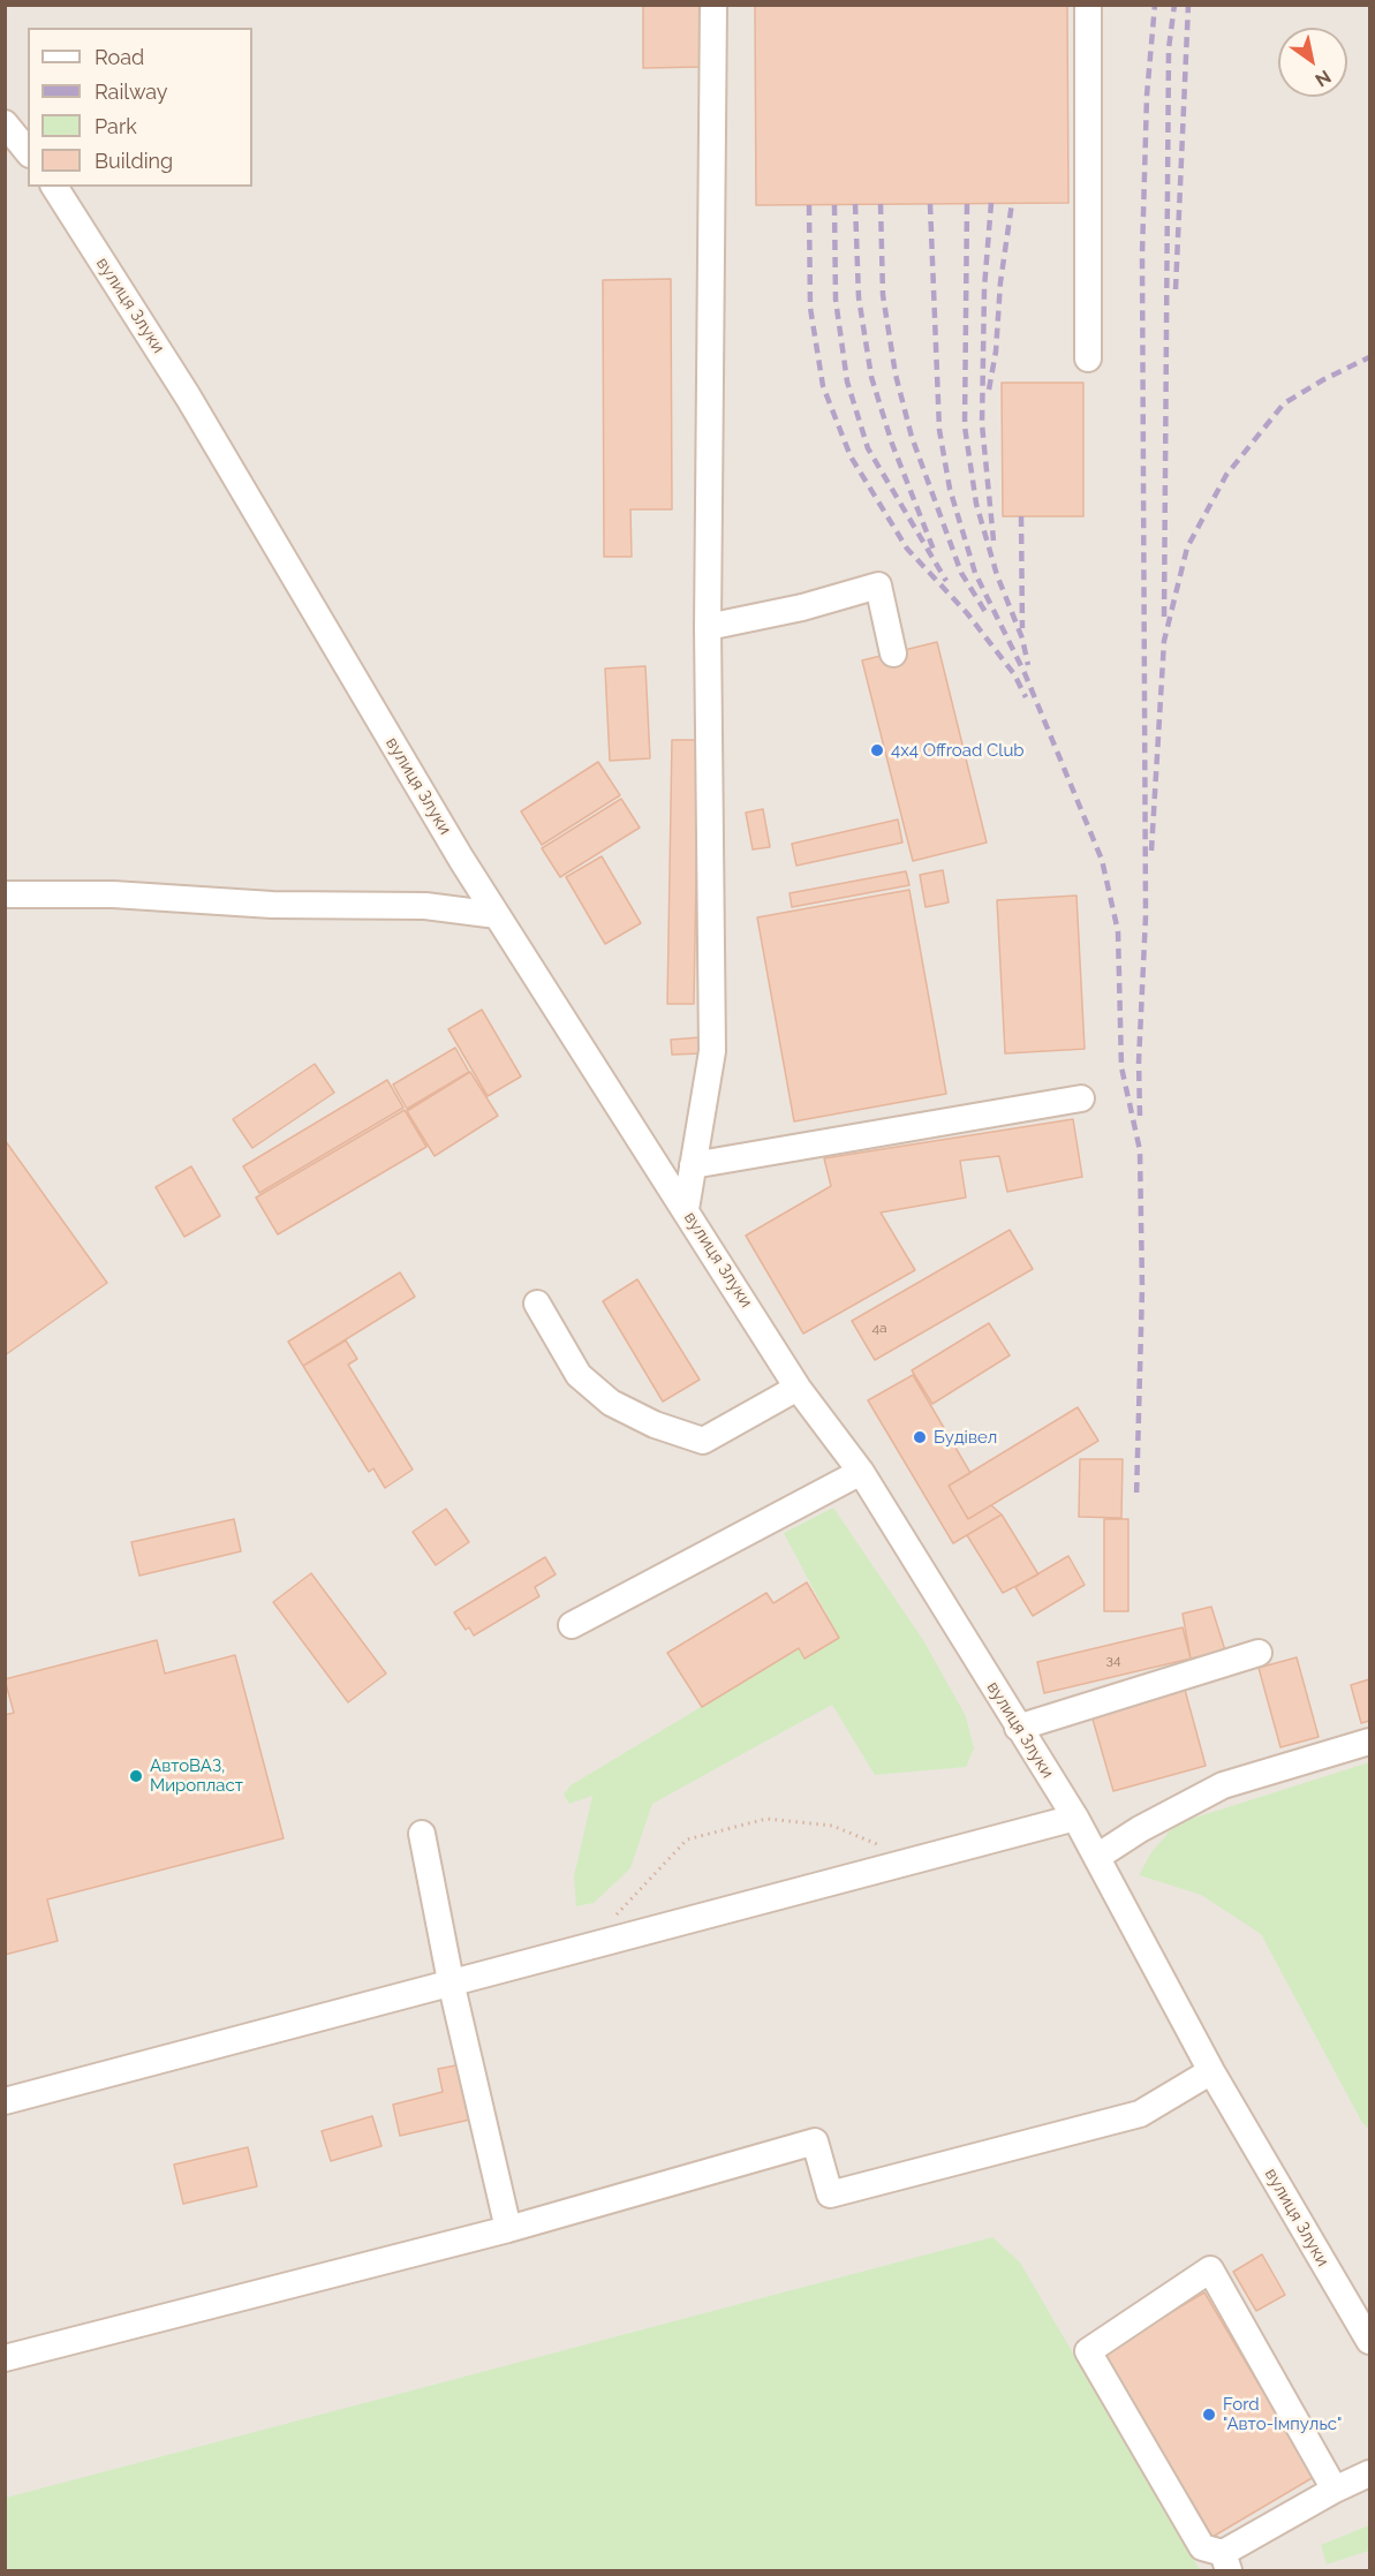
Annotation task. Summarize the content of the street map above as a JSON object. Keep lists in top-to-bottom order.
{
  "streets": {
    "street": ["вулиця Злуки"]
  },
  "places": [
    "4x4 Offroad Club",
    "Будівел",
    "АвтоВАЗ, Миропласт",
    "Ford \"Авто-Імпульс\""
  ],
  "house_numbers": ["4а", "34"],
  "legend": [
    "Road",
    "Railway",
    "Park",
    "Building"
  ],
  "north": "bottom right"
}
